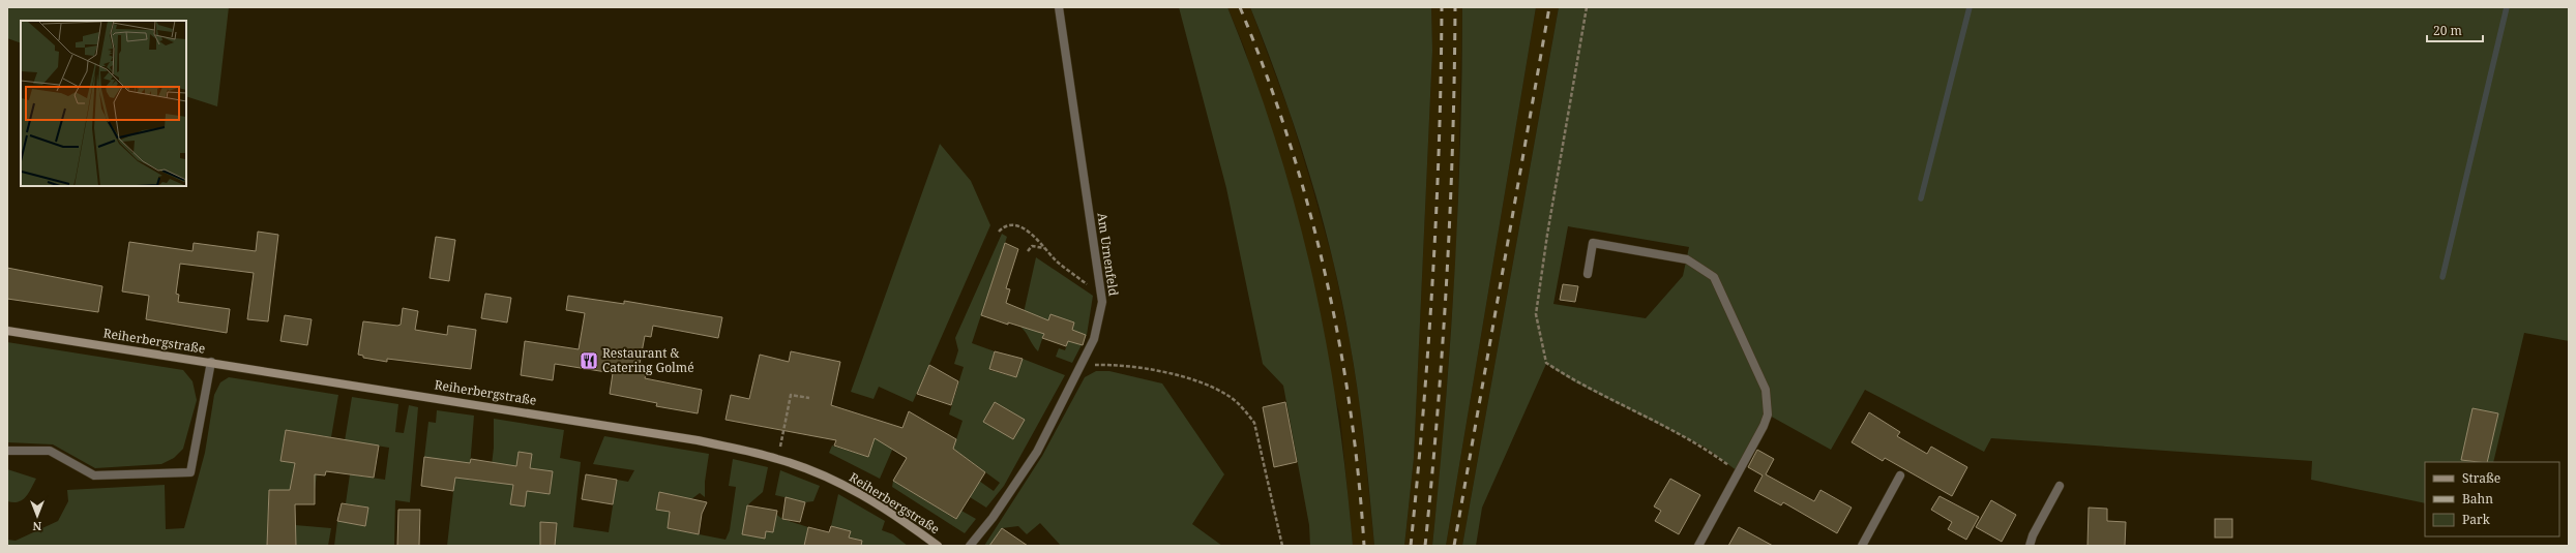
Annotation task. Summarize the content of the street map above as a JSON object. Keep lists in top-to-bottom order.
{
  "streets": {
    "street": ["Am Urnenfeld", "Reiherbergstraße"]
  },
  "places": {
    "restaurant": ["Restaurant & Catering Golmé"]
  },
  "legend": ["Straße", "Bahn", "Park"],
  "scale_bar": "20 m",
  "north": "bottom"
}
